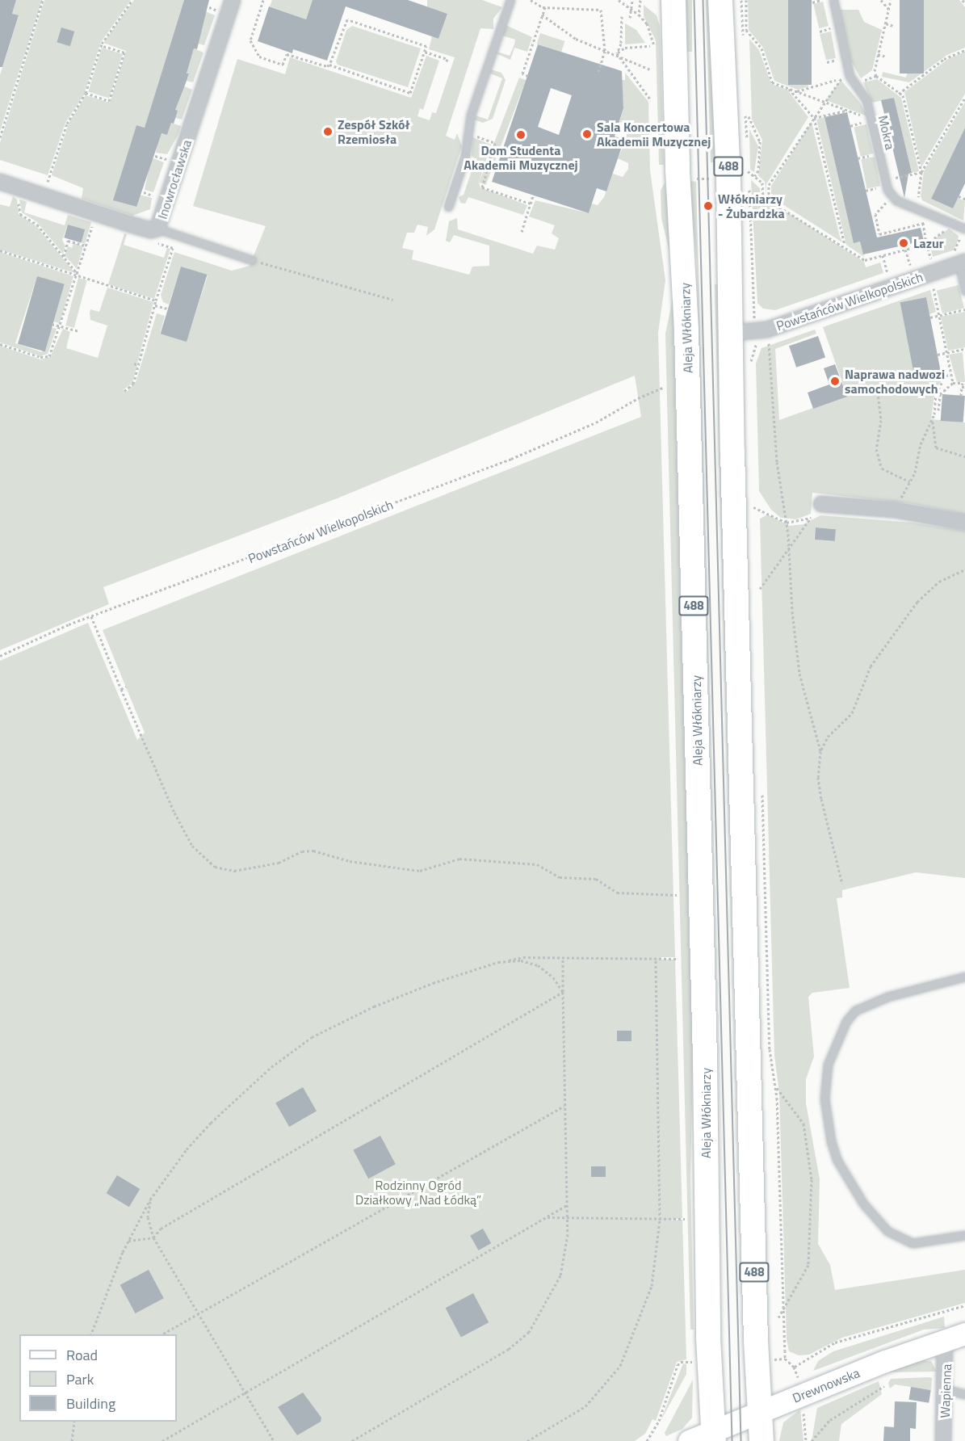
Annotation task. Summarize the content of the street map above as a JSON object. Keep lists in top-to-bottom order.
{
  "streets": {
    "main road": ["488", "Aleja Włókniarzy", "Drewnowska"],
    "street": ["Inowrocławska", "Powstańców Wielkopolskich", "Wapienna"],
    "lane": ["Mokra"]
  },
  "crossings": [
    ["488", "Powstańców Wielkopolskich"],
    ["488", "Drewnowska"],
    ["Aleja Włókniarzy", "Drewnowska"],
    ["Drewnowska", "Wapienna"]
  ],
  "parks": ["Rodzinny Ogród Działkowy „Nad Łódką”"],
  "places": [
    "Zespół Szkół Rzemiosła",
    "Sala Koncertowa Akademii Muzycznej",
    "Dom Studenta Akademii Muzycznej",
    "Włókniarzy - Żubardzka",
    "Lazur",
    "Naprawa nadwozi samochodowych"
  ],
  "legend": ["Road", "Park", "Building"]
}
